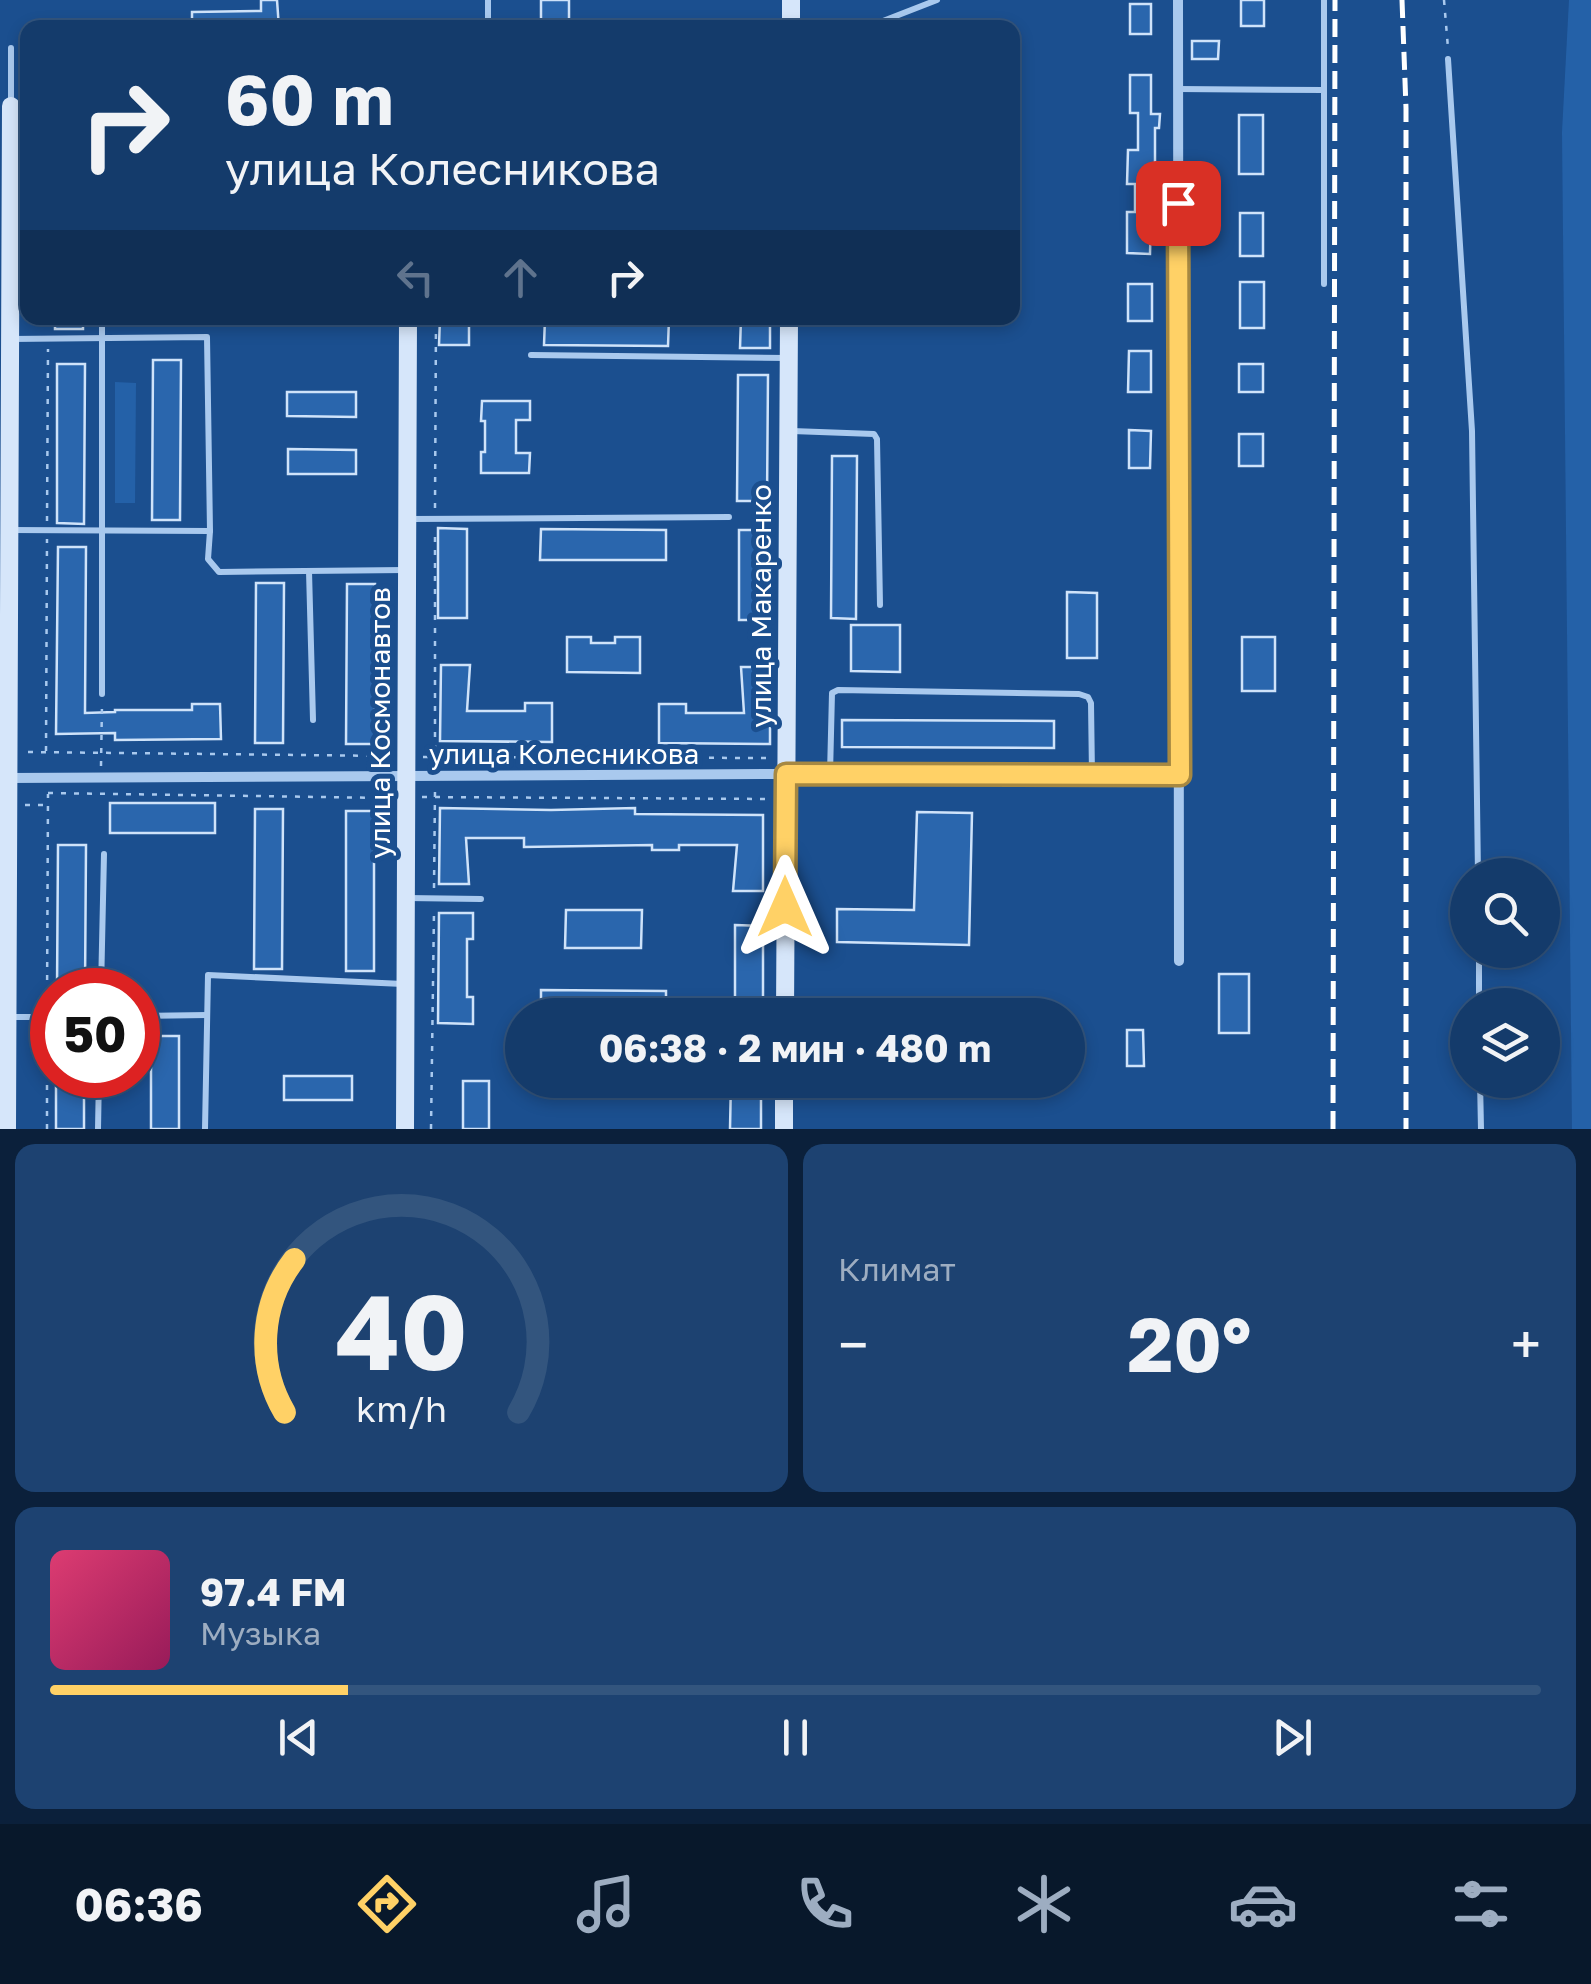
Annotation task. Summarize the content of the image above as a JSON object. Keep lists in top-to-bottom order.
{
  "streets": {
    "street": ["улица Макаренко", "улица Космонавтов", "улица Колесникова"]
  },
  "crossings": [
    ["улица Макаренко", "улица Колесникова"],
    ["улица Космонавтов", "улица Колесникова"]
  ],
  "page": {
    "turn": ["60 m", "улица Колесникова"],
    "limit": "50",
    "trip": "06:38 · 2 мин · 480 m",
    "tile": "Климат",
    "heat": ["−", "20°", "+"],
    "song": ["97.4 FM", "Музыка"],
    "tabs": "06:36",
    "gauge": ["40", "km/h"]
  }
}
